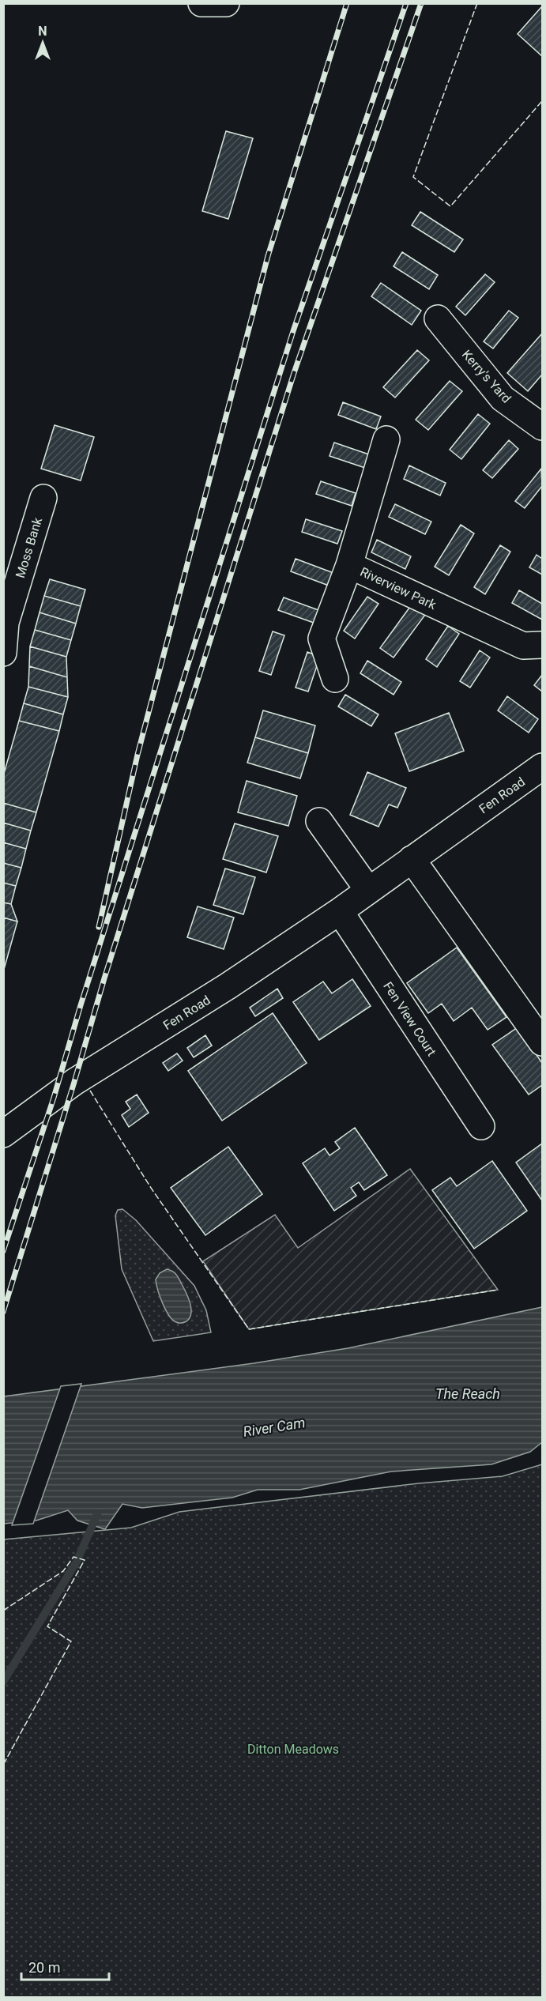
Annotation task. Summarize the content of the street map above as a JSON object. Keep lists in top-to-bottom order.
{
  "streets": {
    "street": [
      "Kerry's Yard",
      "Moss Bank",
      "Riverview Park",
      "Fen Road",
      "Fen View Court"
    ]
  },
  "crossings": [
    ["Fen Road", "Fen View Court"]
  ],
  "water": ["The Reach", "River Cam"],
  "parks": ["Ditton Meadows"],
  "scale_bar": "20 m",
  "north": "top"
}
